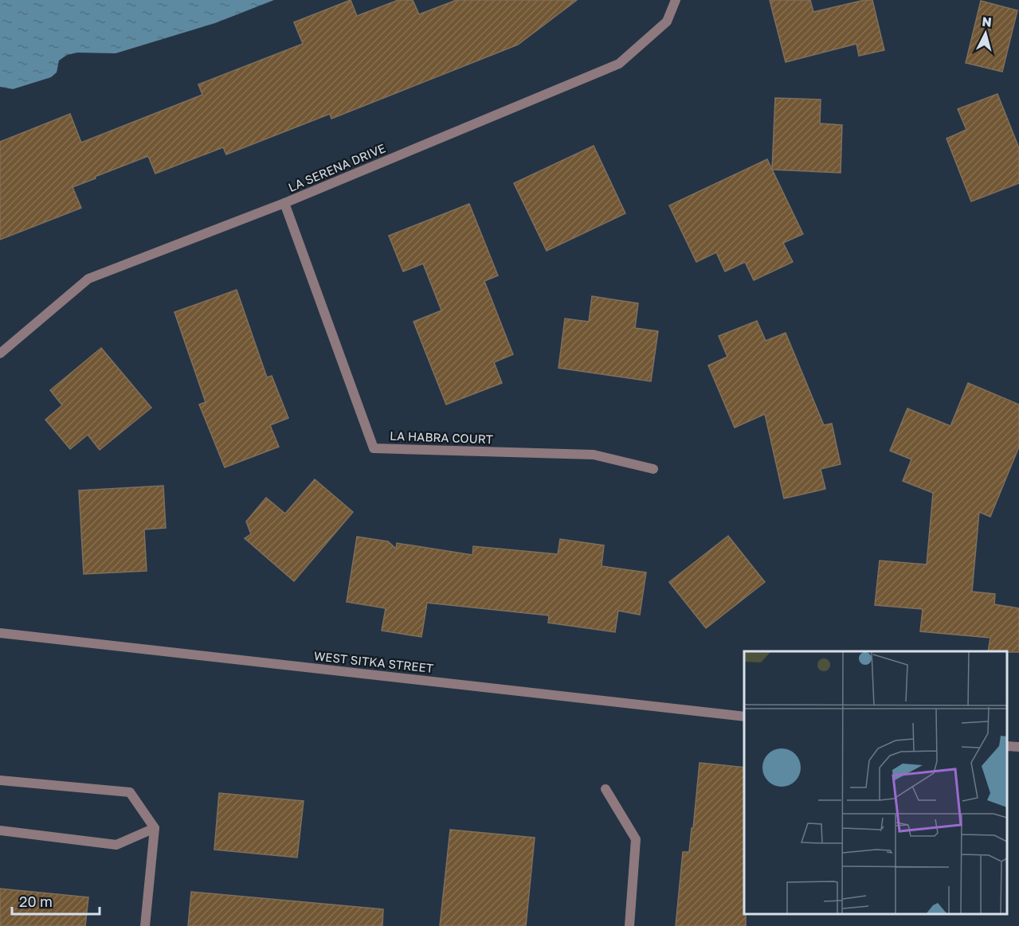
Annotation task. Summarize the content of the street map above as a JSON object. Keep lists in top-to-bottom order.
{
  "streets": {
    "street": ["LA SERENA DRIVE", "LA HABRA COURT", "WEST SITKA STREET"]
  },
  "crossings": [
    ["LA SERENA DRIVE", "LA HABRA COURT"]
  ],
  "scale_bar": "20 m",
  "north": "top"
}
